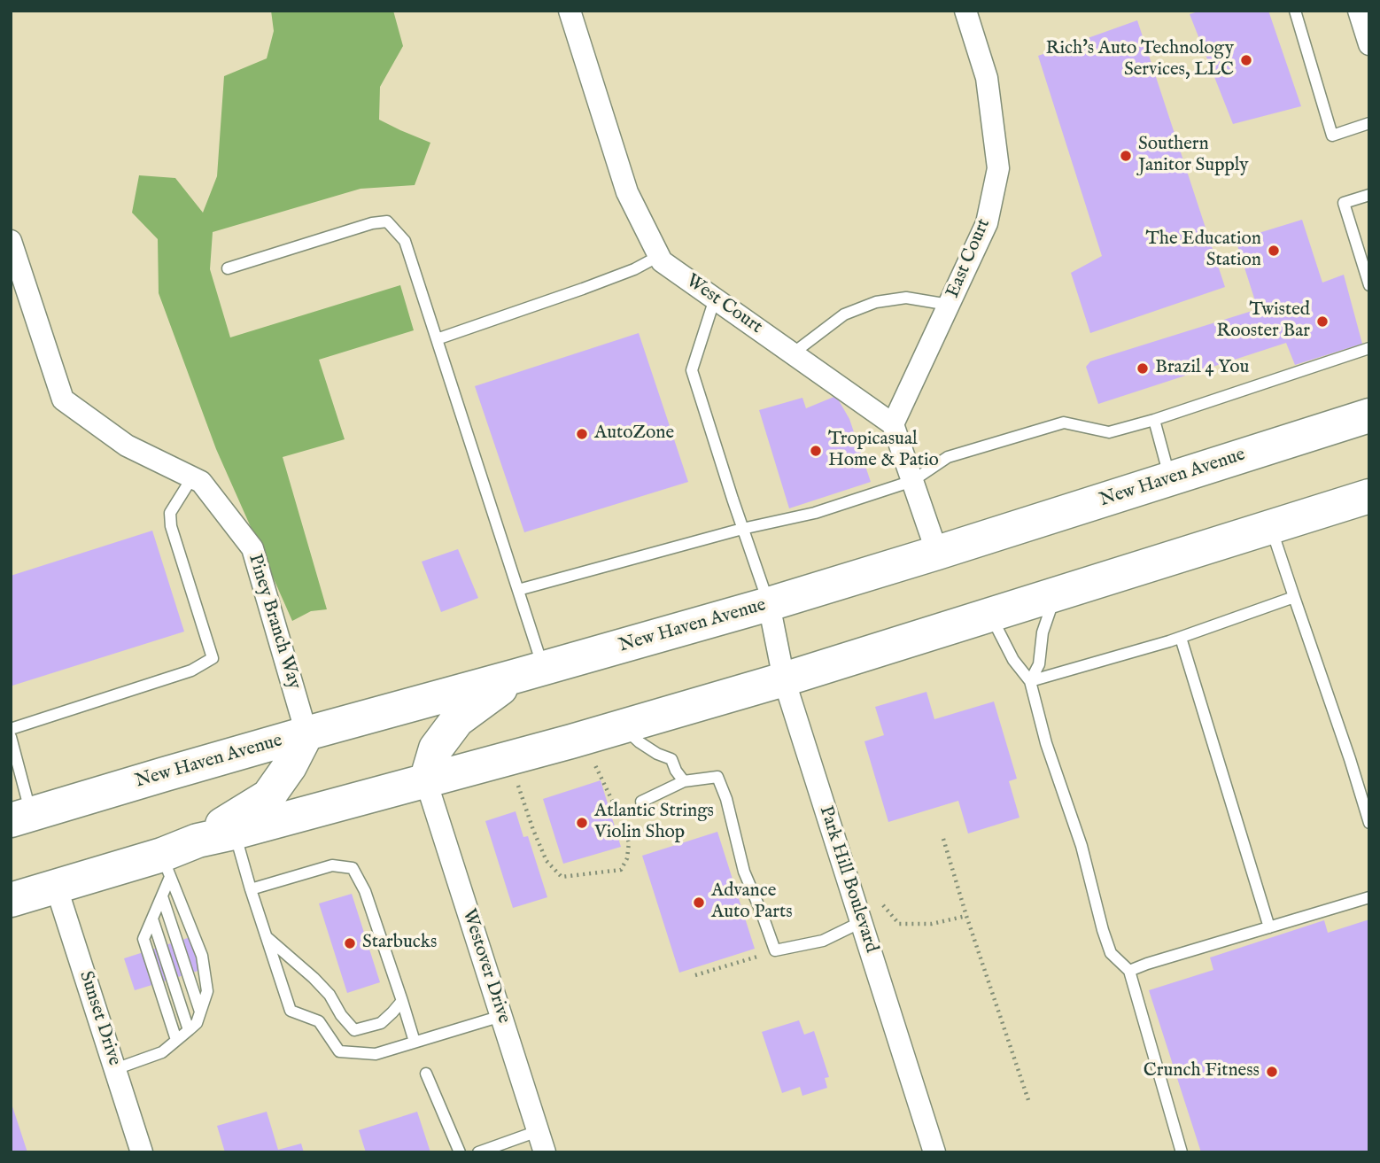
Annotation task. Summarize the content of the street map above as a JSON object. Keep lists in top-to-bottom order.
{
  "streets": {
    "main road": ["New Haven Avenue"],
    "street": [
      "East Court",
      "West Court",
      "Piney Branch Way",
      "Park Hill Boulevard",
      "Westover Drive",
      "Sunset Drive"
    ]
  },
  "crossings": [
    ["East Court", "West Court"],
    ["New Haven Avenue", "Piney Branch Way"],
    ["New Haven Avenue", "Park Hill Boulevard"]
  ],
  "places": [
    "Rich's Auto Technology Services, LLC",
    "Southern Janitor Supply",
    "The Education Station",
    "Twisted Rooster Bar",
    "Brazil 4 You",
    "AutoZone",
    "Tropicasual Home & Patio",
    "Atlantic Strings Violin Shop",
    "Advance Auto Parts",
    "Starbucks",
    "Crunch Fitness"
  ]
}
